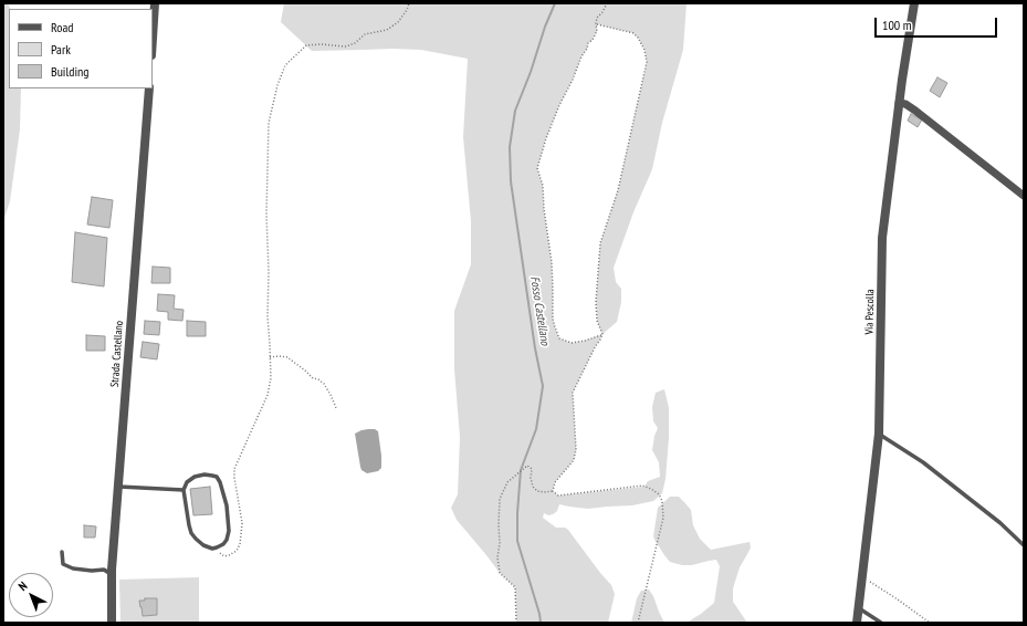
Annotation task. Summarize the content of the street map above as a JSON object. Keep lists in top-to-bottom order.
{
  "streets": {
    "street": ["Via Pescolla", "Strada Castellano"]
  },
  "water": ["Fosso Castellano"],
  "legend": ["Road", "Park", "Building"],
  "scale_bar": "100 m",
  "north": "top left"
}
